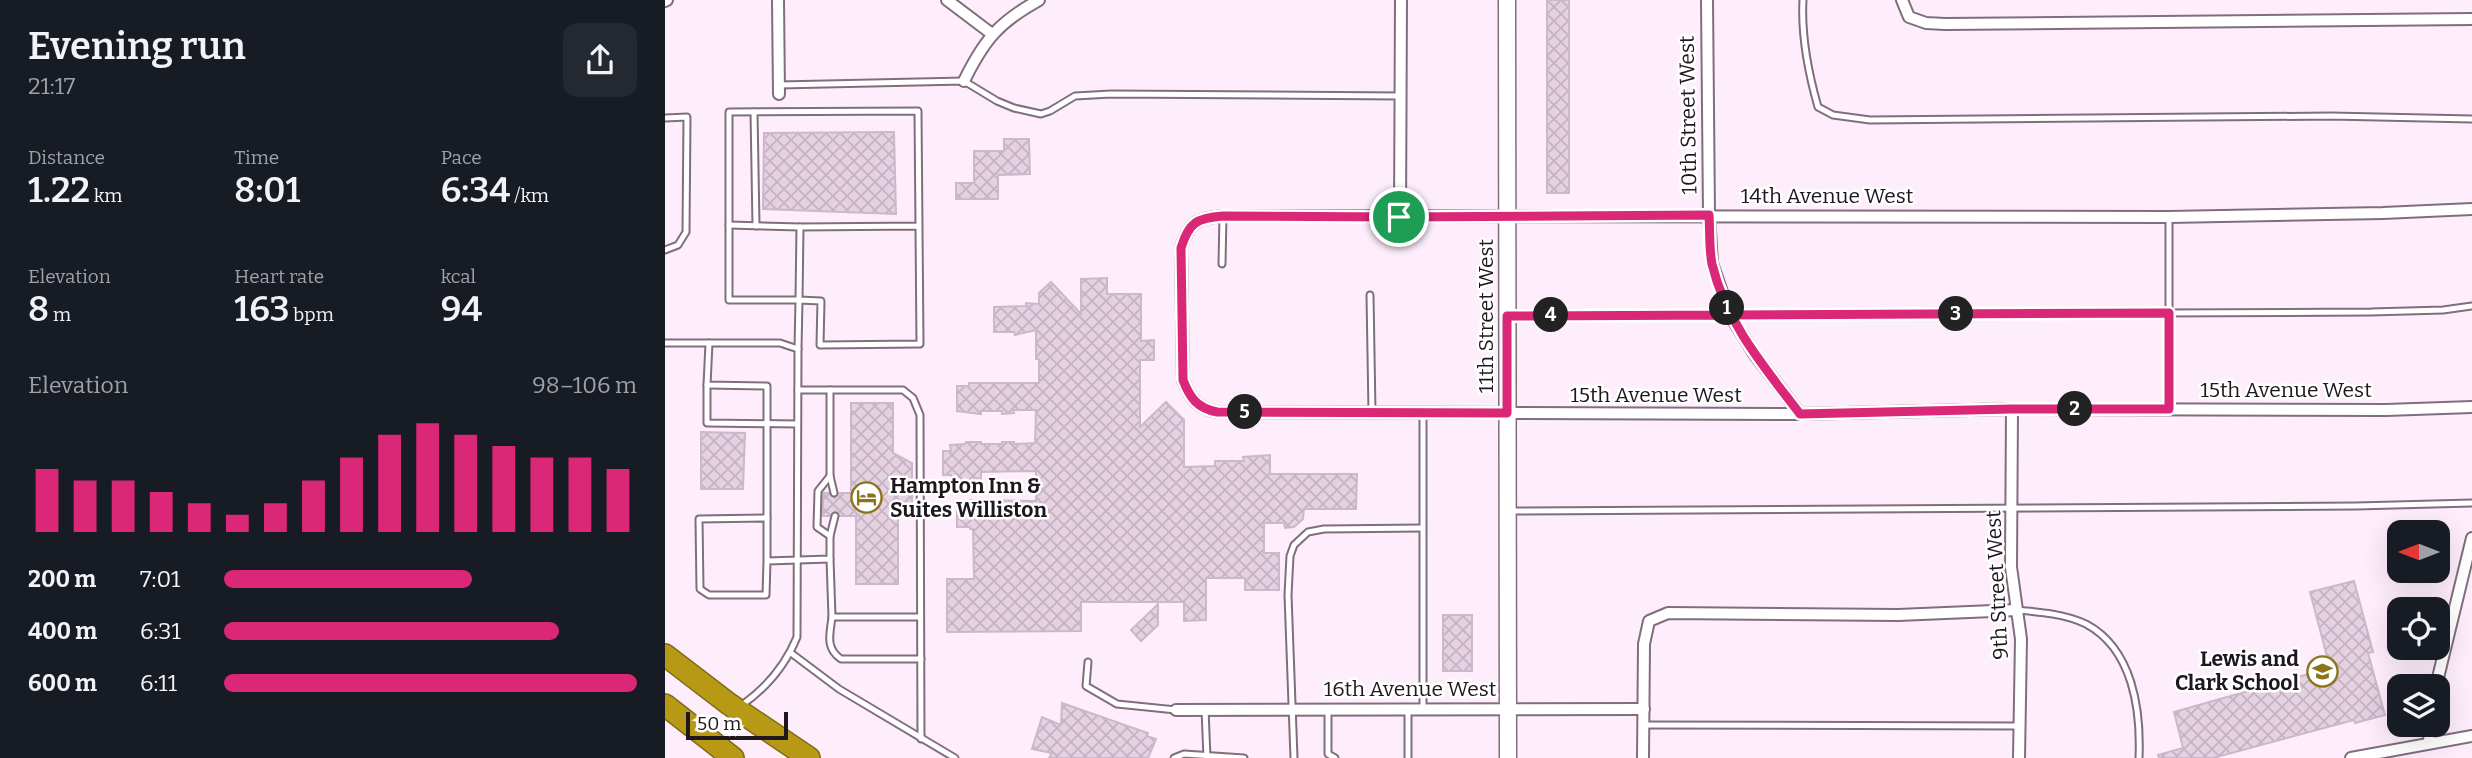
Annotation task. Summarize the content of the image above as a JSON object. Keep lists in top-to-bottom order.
{
  "streets": {
    "main road": ["11th Street West"],
    "street": [
      "10th Street West",
      "14th Avenue West",
      "15th Avenue West",
      "9th Street West",
      "16th Avenue West"
    ]
  },
  "crossings": [
    ["10th Street West", "14th Avenue West"],
    ["10th Street West", "15th Avenue West"],
    ["14th Avenue West", "11th Street West"],
    ["14th Avenue West", "15th Avenue West"],
    ["11th Street West", "15th Avenue West"],
    ["11th Street West", "16th Avenue West"],
    ["15th Avenue West", "9th Street West"]
  ],
  "places": {
    "hotel": ["Hampton Inn & Suites Williston"],
    "school or university": ["Lewis and Clark School"]
  },
  "scale_bar": "50 m",
  "north": "left",
  "page": {
    "heading": ["Evening run", "21:17"],
    "stats": [
      ["Distance", "1.22 km"],
      ["Time", "8:01"],
      ["Pace", "6:34 /km"],
      ["Elevation", "8 m"],
      ["Heart rate", "163 bpm"],
      ["kcal", "94"]
    ],
    "pins": [
      "1",
      "3",
      "4",
      "2",
      "5"
    ],
    "chart": ["Elevation", "98–106 m"],
    "list": [
      {
        "name": "200 m",
        "note": "7:01"
      },
      {
        "name": "400 m",
        "note": "6:31"
      },
      {
        "name": "600 m",
        "note": "6:11"
      }
    ],
    "scale": "50 m"
  }
}
